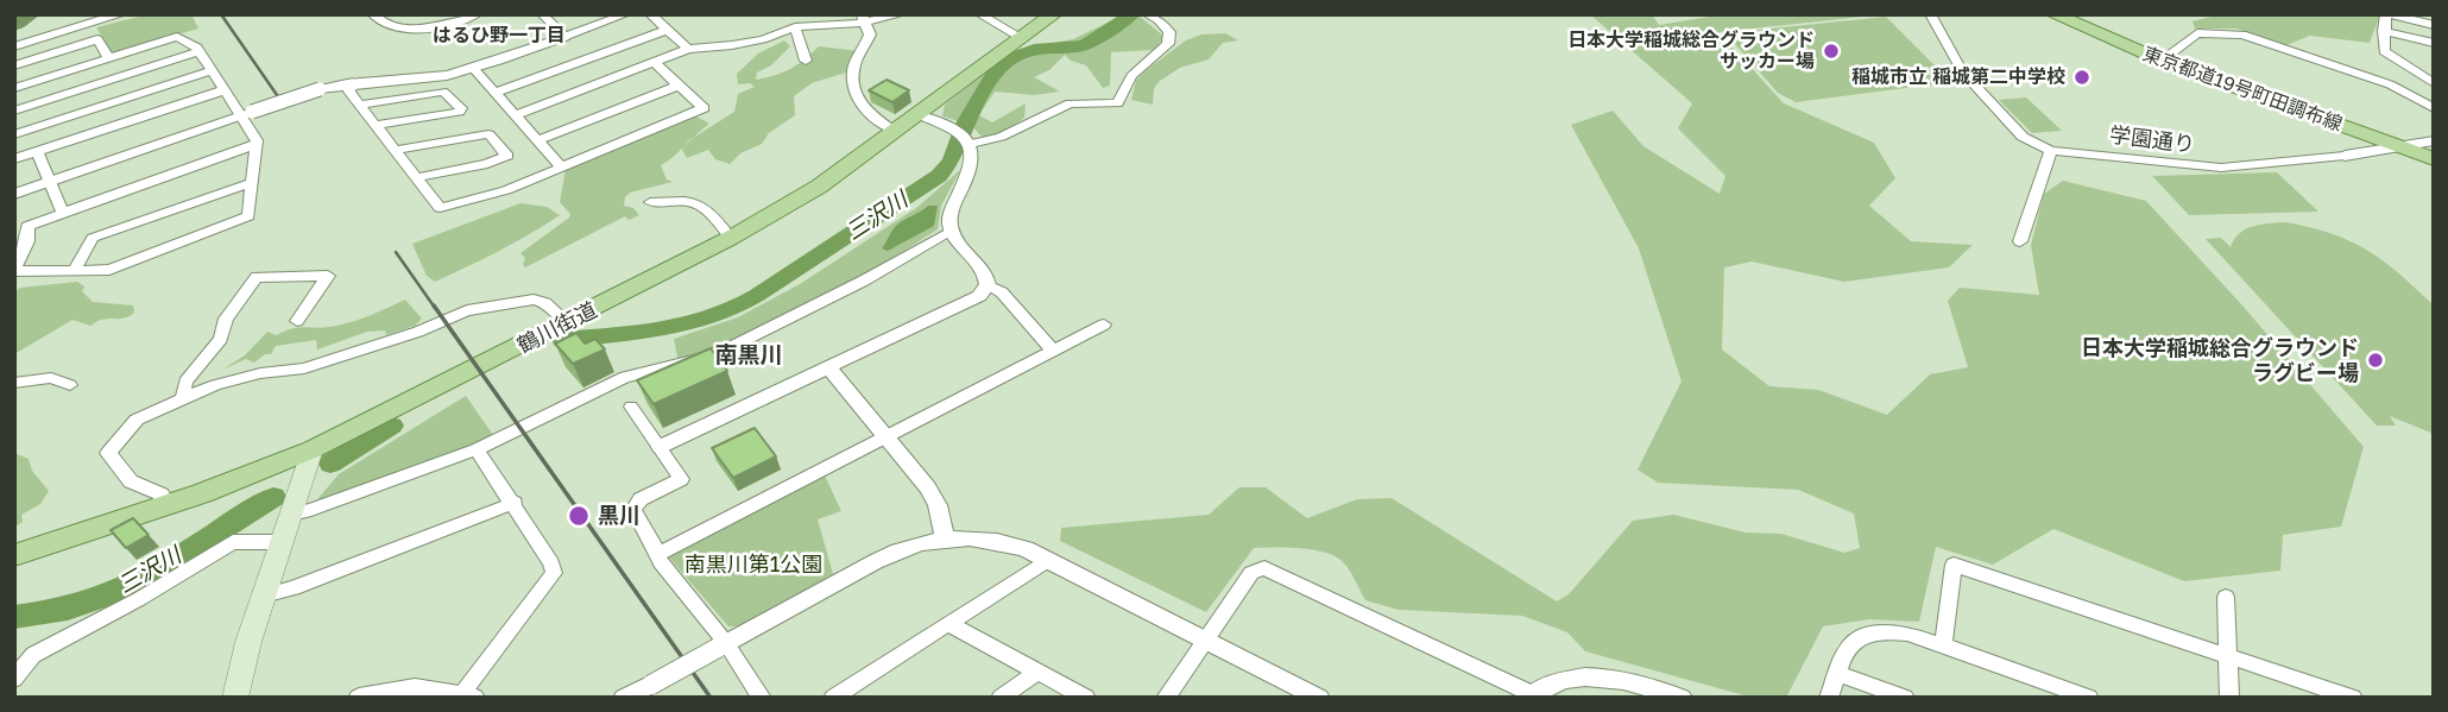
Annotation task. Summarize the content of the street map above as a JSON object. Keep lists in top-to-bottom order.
{
  "streets": {
    "main road": ["東京都道19号町田調布線", "鶴川街道"],
    "street": ["学園通り"]
  },
  "crossings": [
    ["東京都道19号町田調布線", "学園通り"]
  ],
  "districts": ["はるひ野一丁目", "南黒川"],
  "water": ["三沢川"],
  "parks": ["南黒川第1公園"],
  "places": [
    "日本大学稲城総合グラウンド サッカー場",
    "稲城市立 稲城第二中学校",
    "日本大学稲城総合グラウンド ラグビー場",
    "黒川"
  ]
}
